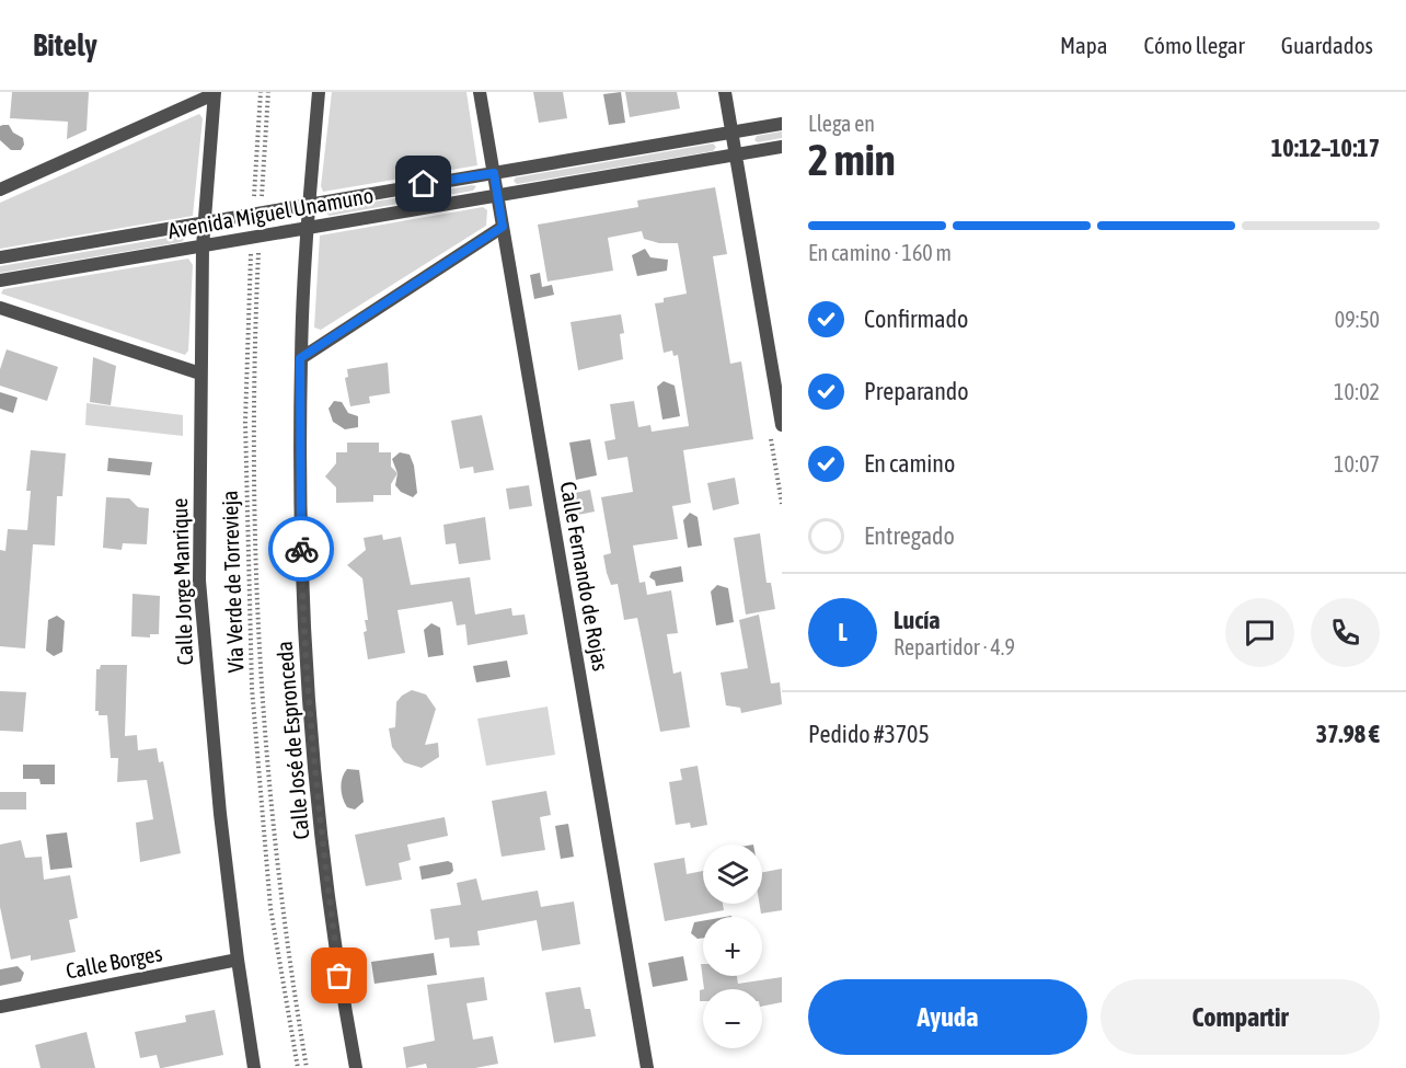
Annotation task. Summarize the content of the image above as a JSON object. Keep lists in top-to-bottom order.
{
  "streets": {
    "street": [
      "Avenida Miguel Unamuno",
      "Calle Fernando de Rojas",
      "Calle Jorge Manrique",
      "Calle José de Espronceda",
      "Calle Borges"
    ],
    "path": ["Vía Verde de Torrevieja"]
  },
  "crossings": [
    ["Avenida Miguel Unamuno", "Calle Fernando de Rojas"],
    ["Avenida Miguel Unamuno", "Calle Jorge Manrique"],
    ["Avenida Miguel Unamuno", "Vía Verde de Torrevieja"],
    ["Avenida Miguel Unamuno", "Calle José de Espronceda"],
    ["Calle Jorge Manrique", "Calle Borges"]
  ],
  "page": {
    "header": "Bitely",
    "nav": ["Mapa", "Cómo llegar", "Guardados"],
    "heading": ["2 min", "Llega en", "10:12–10:17"],
    "panel": [
      "Lucía",
      "Repartidor · 4.9",
      "Pedido #3705",
      "37.98 €"
    ],
    "bar": "En camino · 160 m",
    "list": [
      ["Confirmado", "09:50"],
      ["Preparando", "10:02"],
      ["En camino", "10:07"],
      "Entregado"
    ],
    "round": "L",
    "map_buttons": ["+", "−"],
    "buttons": ["Ayuda", "Compartir"]
  }
}
